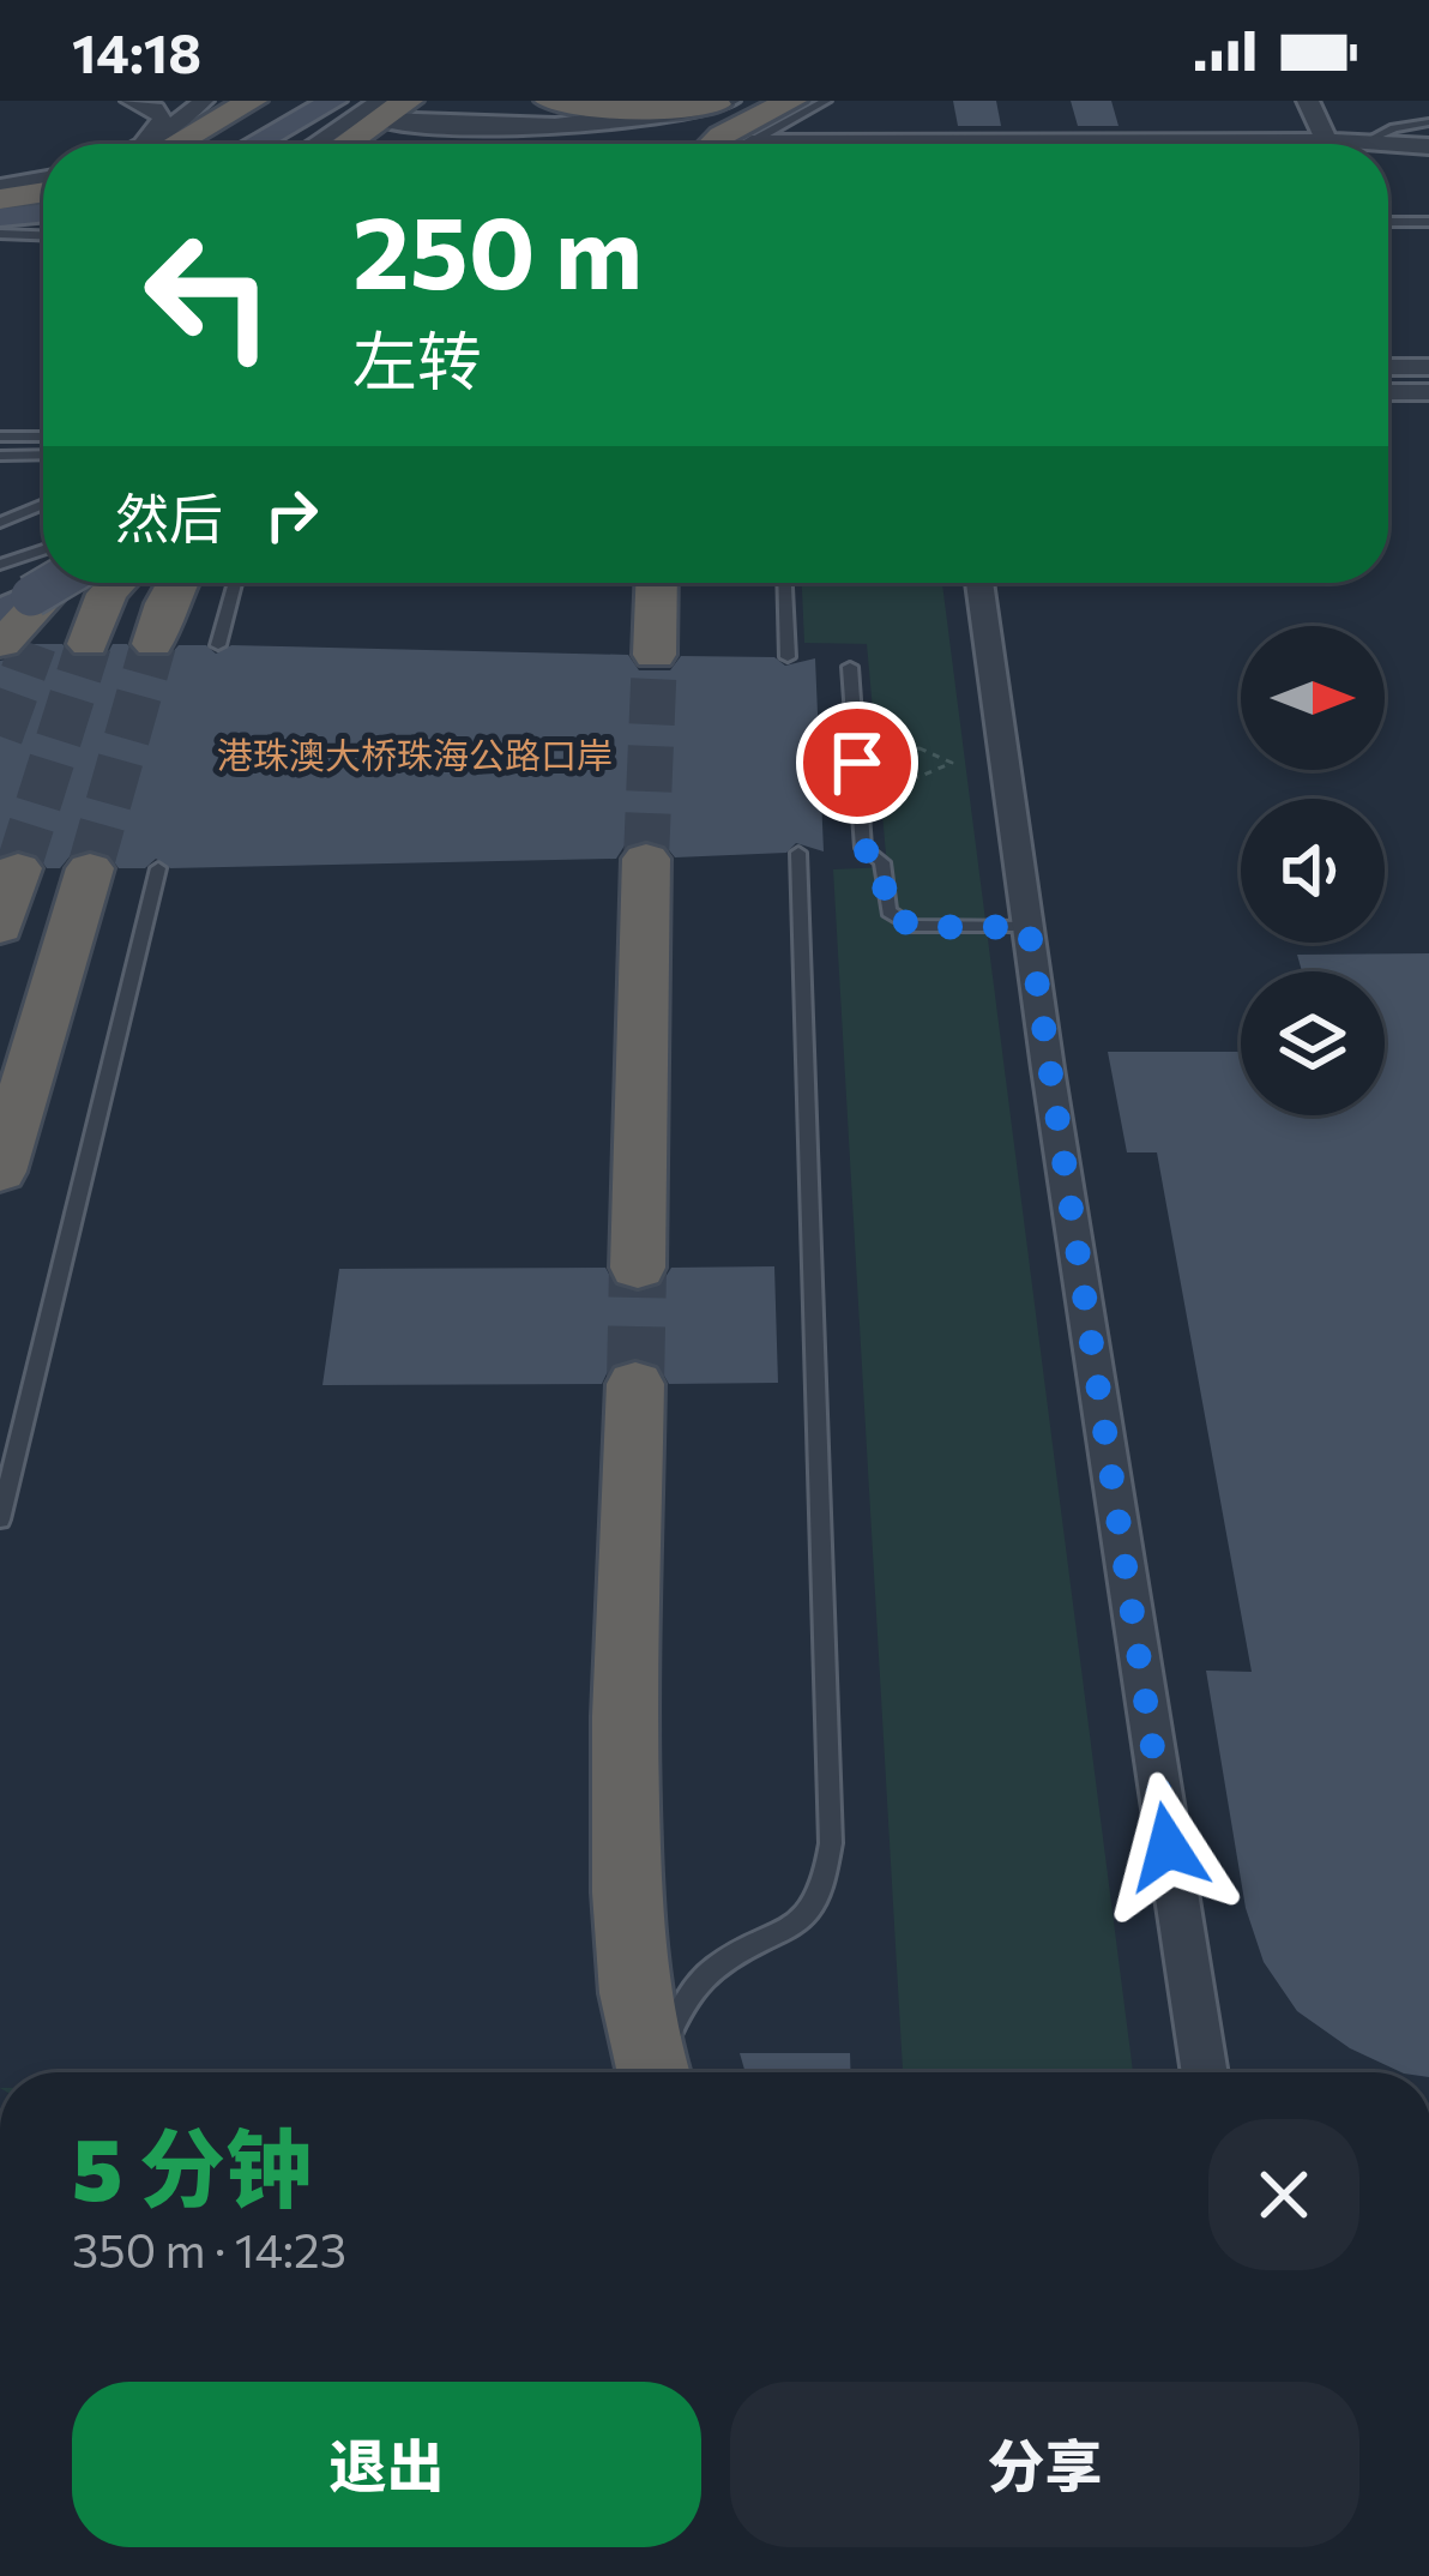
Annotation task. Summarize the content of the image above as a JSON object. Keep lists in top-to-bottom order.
{
  "districts": ["港珠澳大桥珠海公路口岸"],
  "north": "right",
  "page": {
    "status": "14:18",
    "turn": ["250 m", "左转"],
    "then": "然后",
    "heading": ["5 分钟", "350 m · 14:23"],
    "buttons": ["退出", "分享"]
  }
}
